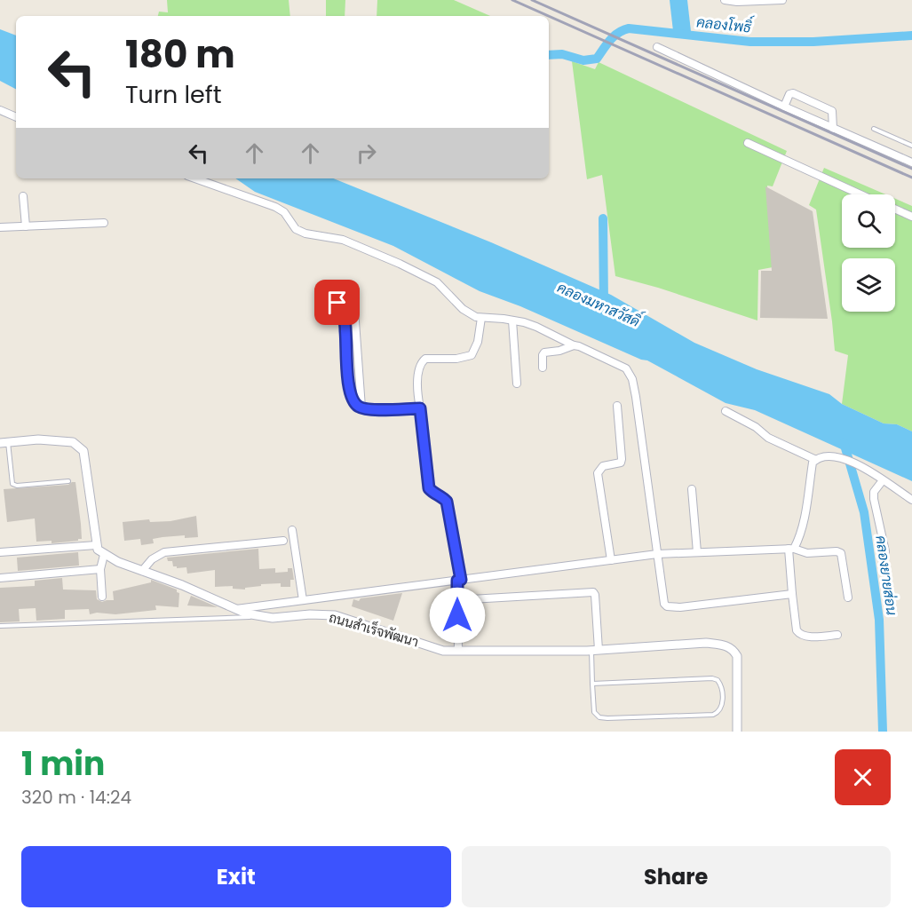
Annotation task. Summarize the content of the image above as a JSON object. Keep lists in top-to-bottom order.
{
  "streets": {
    "street": ["ถนนสำเร็จพัฒนา"]
  },
  "water": ["คลองโพธิ์", "คลองมหาสวัสดิ์", "คลองยายส่อน"],
  "page": {
    "turn": ["180 m", "Turn left"],
    "heading": ["1 min", "320 m · 14:24"],
    "buttons": ["Exit", "Share"]
  }
}
